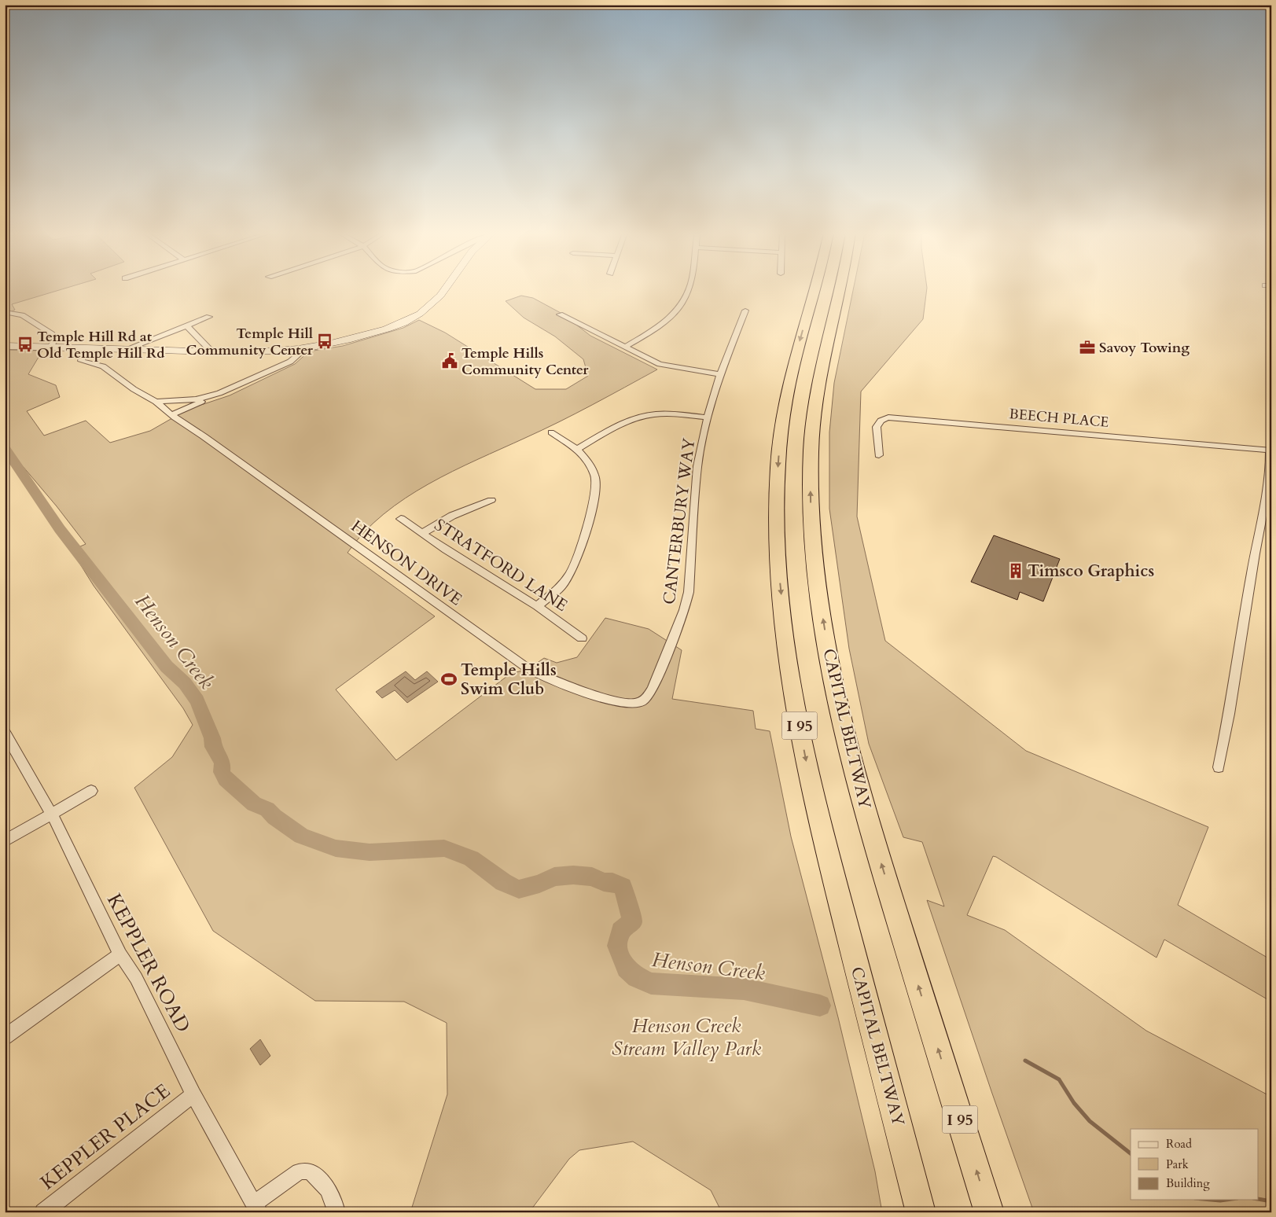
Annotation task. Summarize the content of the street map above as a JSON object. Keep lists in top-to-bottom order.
{
  "streets": {
    "highway": ["I 95", "CAPITAL BELTWAY"],
    "street": [
      "BEECH PLACE",
      "CANTERBURY WAY",
      "HENSON DRIVE",
      "STRATFORD LANE",
      "KEPPLER ROAD",
      "KEPPLER PLACE"
    ]
  },
  "crossings": [
    ["CANTERBURY WAY", "HENSON DRIVE"],
    ["KEPPLER ROAD", "KEPPLER PLACE"]
  ],
  "water": ["Henson Creek"],
  "parks": ["Henson Creek Stream Valley Park"],
  "places": {
    "bus stop": ["Temple Hill Community Center", "Temple Hill Rd at Old Temple Hill Rd"],
    "office": ["Savoy Towing"],
    "public building": ["Temple Hills Community Center"],
    "building": ["Timsco Graphics"],
    "sports": ["Temple Hills Swim Club"]
  },
  "legend": ["Road", "Park", "Building"]
}
